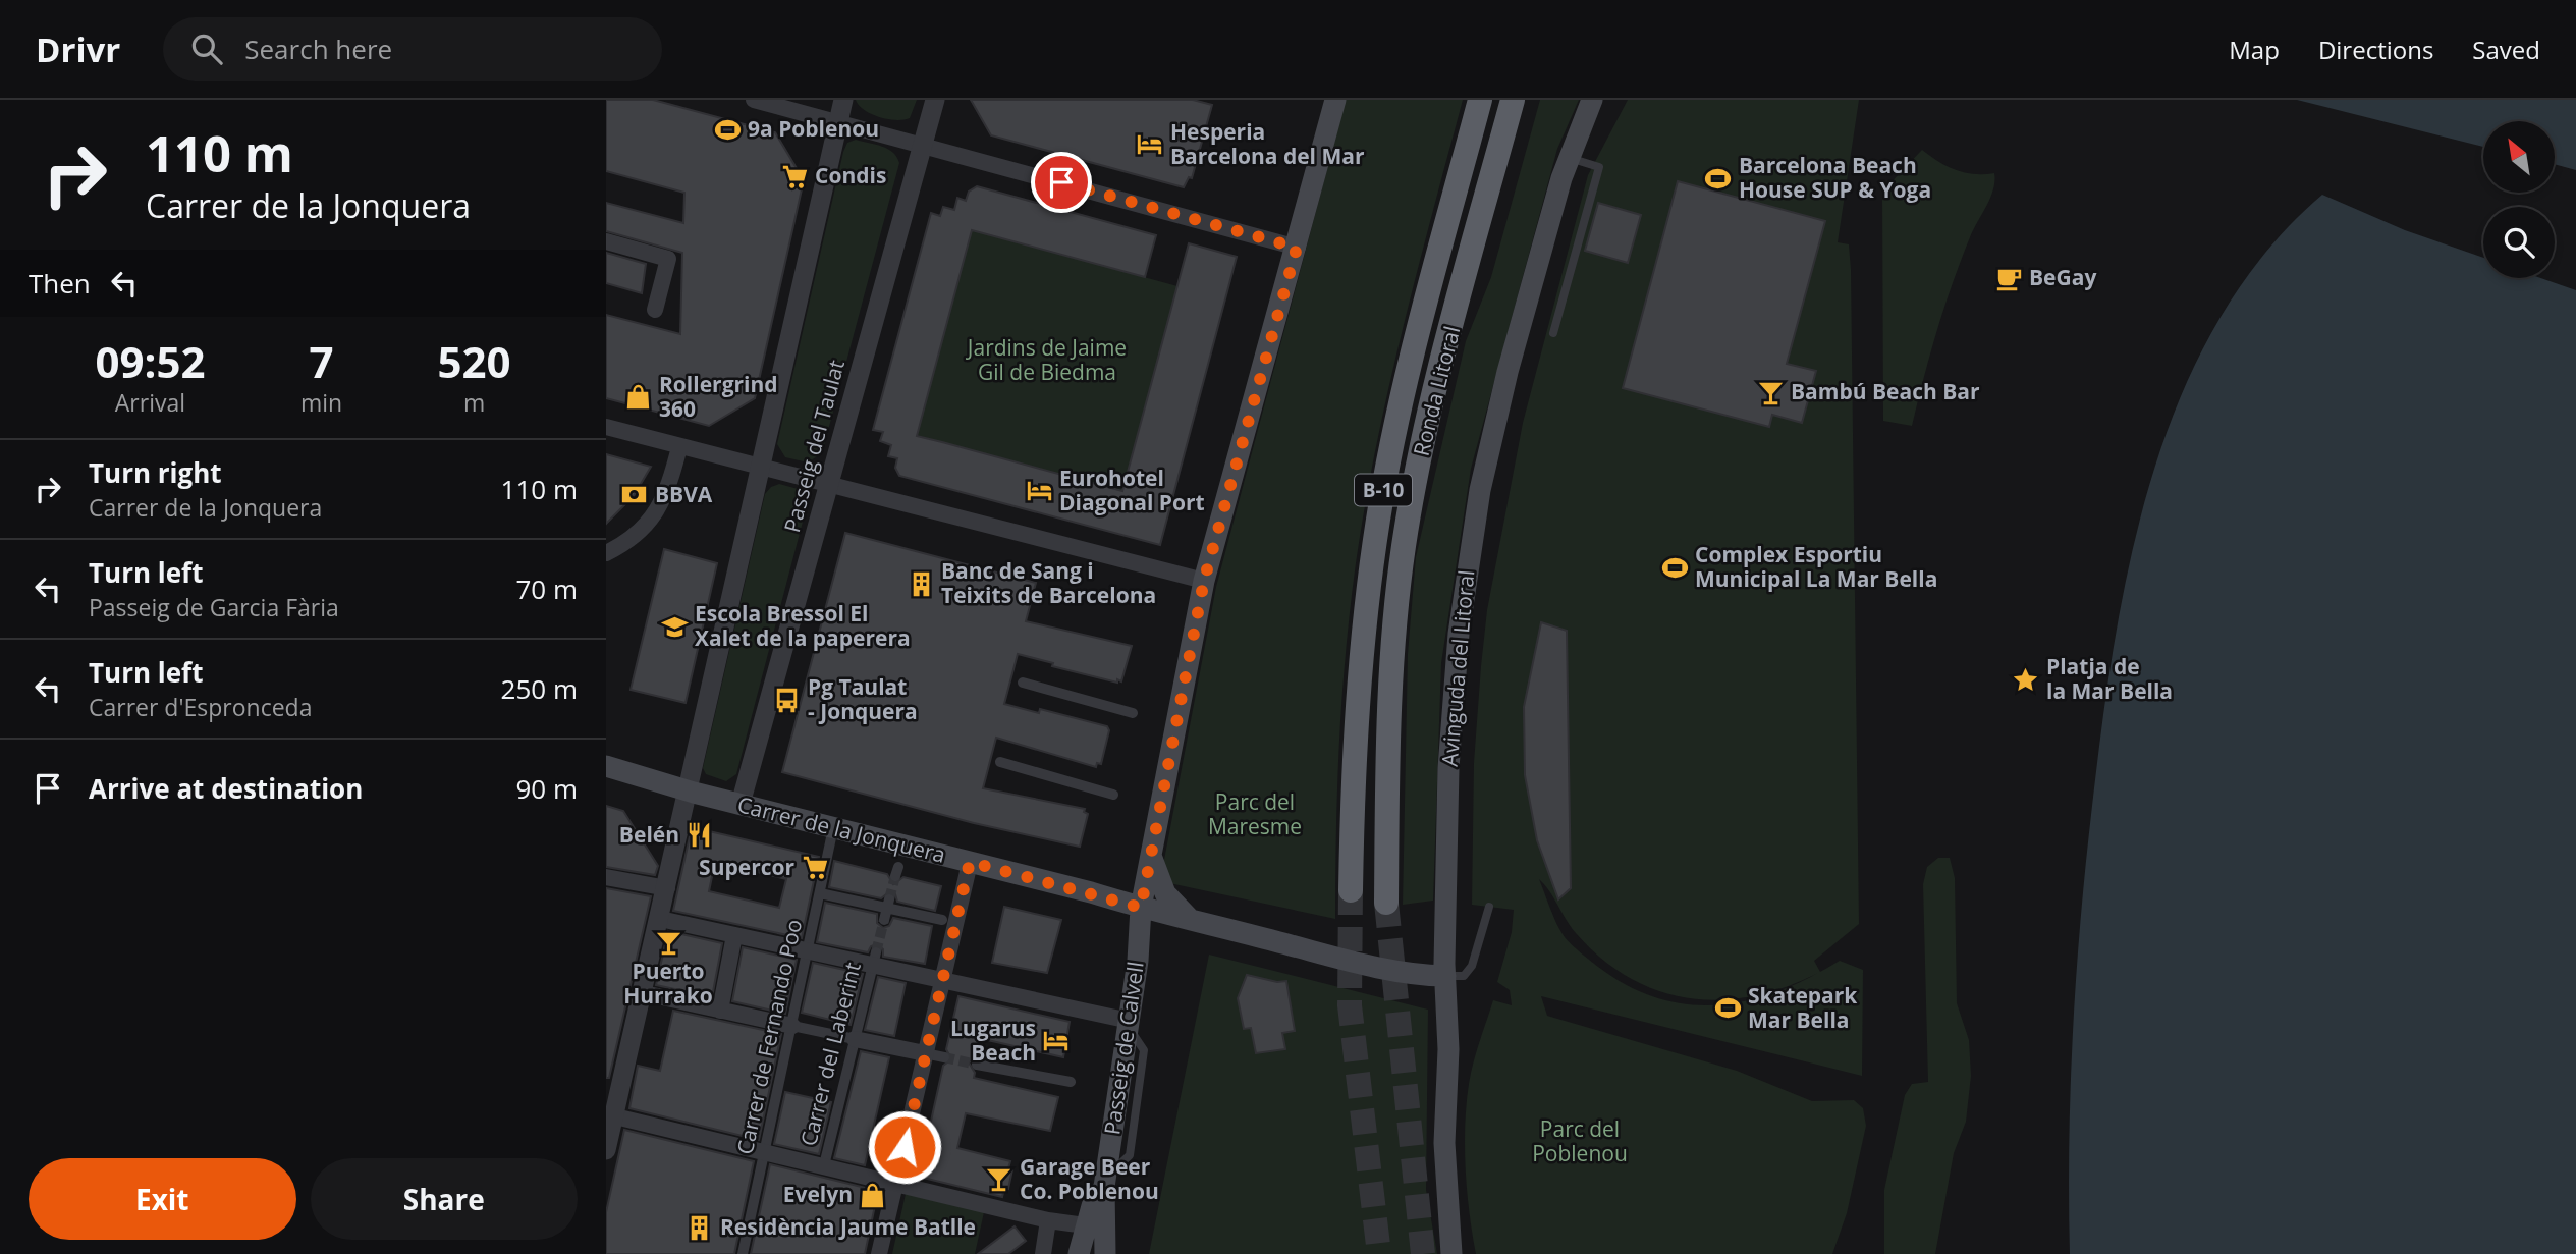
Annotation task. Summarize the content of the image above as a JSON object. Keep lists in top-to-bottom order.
{
  "streets": {
    "highway": ["Ronda Litoral", "B-10"],
    "main road": ["Avinguda del Litoral", "Carrer de la Jonquera", "Passeig de Calvell"],
    "street": ["Passeig del Taulat", "Carrer de Fernando Poo", "Carrer del Laberint"]
  },
  "crossings": [
    ["Passeig del Taulat", "Carrer de la Jonquera"],
    ["Avinguda del Litoral", "Carrer de la Jonquera"],
    ["Carrer de la Jonquera", "Carrer de Fernando Poo"],
    ["Carrer de la Jonquera", "Passeig de Calvell"]
  ],
  "parks": ["Jardins de Jaime Gil de Biedma", "Parc del Maresme", "Parc del Poblenou"],
  "places": {
    "sports": [
      "9a Poblenou",
      "Barcelona Beach House SUP & Yoga",
      "Complex Esportiu Municipal La Mar Bella",
      "Skatepark Mar Bella"
    ],
    "hotel": ["Hesperia Barcelona del Mar", "Eurohotel Diagonal Port", "Lugarus Beach"],
    "supermarket": ["Condis", "Supercor"],
    "cafe": ["BeGay"],
    "bar": ["Bambú Beach Bar", "Puerto Hurrako", "Garage Beer Co. Poblenou"],
    "shop": ["Rollergrind 360", "Evelyn"],
    "bank": ["BBVA"],
    "building": ["Banc de Sang i Teixits de Barcelona", "Residència Jaume Batlle"],
    "school or university": ["Escola Bressol El Xalet de la paperera"],
    "place": ["Platja de la Mar Bella"],
    "bus stop": ["Pg Taulat - Jonquera"],
    "restaurant": ["Belén"]
  },
  "north": "top left",
  "page": {
    "header": "Drivr",
    "search": "Search here",
    "nav": ["Map", "Directions", "Saved"],
    "turn": ["110 m", "Carrer de la Jonquera"],
    "then": "Then",
    "eta": [
      "09:52",
      "Arrival",
      "7",
      "min",
      "520",
      "m"
    ],
    "list": [
      {
        "name": "Turn right",
        "note": "Carrer de la Jonquera",
        "value": "110 m"
      },
      {
        "name": "Turn left",
        "note": "Passeig de Garcia Fària",
        "value": "70 m"
      },
      {
        "name": "Turn left",
        "note": "Carrer d'Espronceda",
        "value": "250 m"
      },
      {
        "name": "Arrive at destination",
        "value": "90 m"
      }
    ],
    "buttons": ["Exit", "Share"]
  }
}
